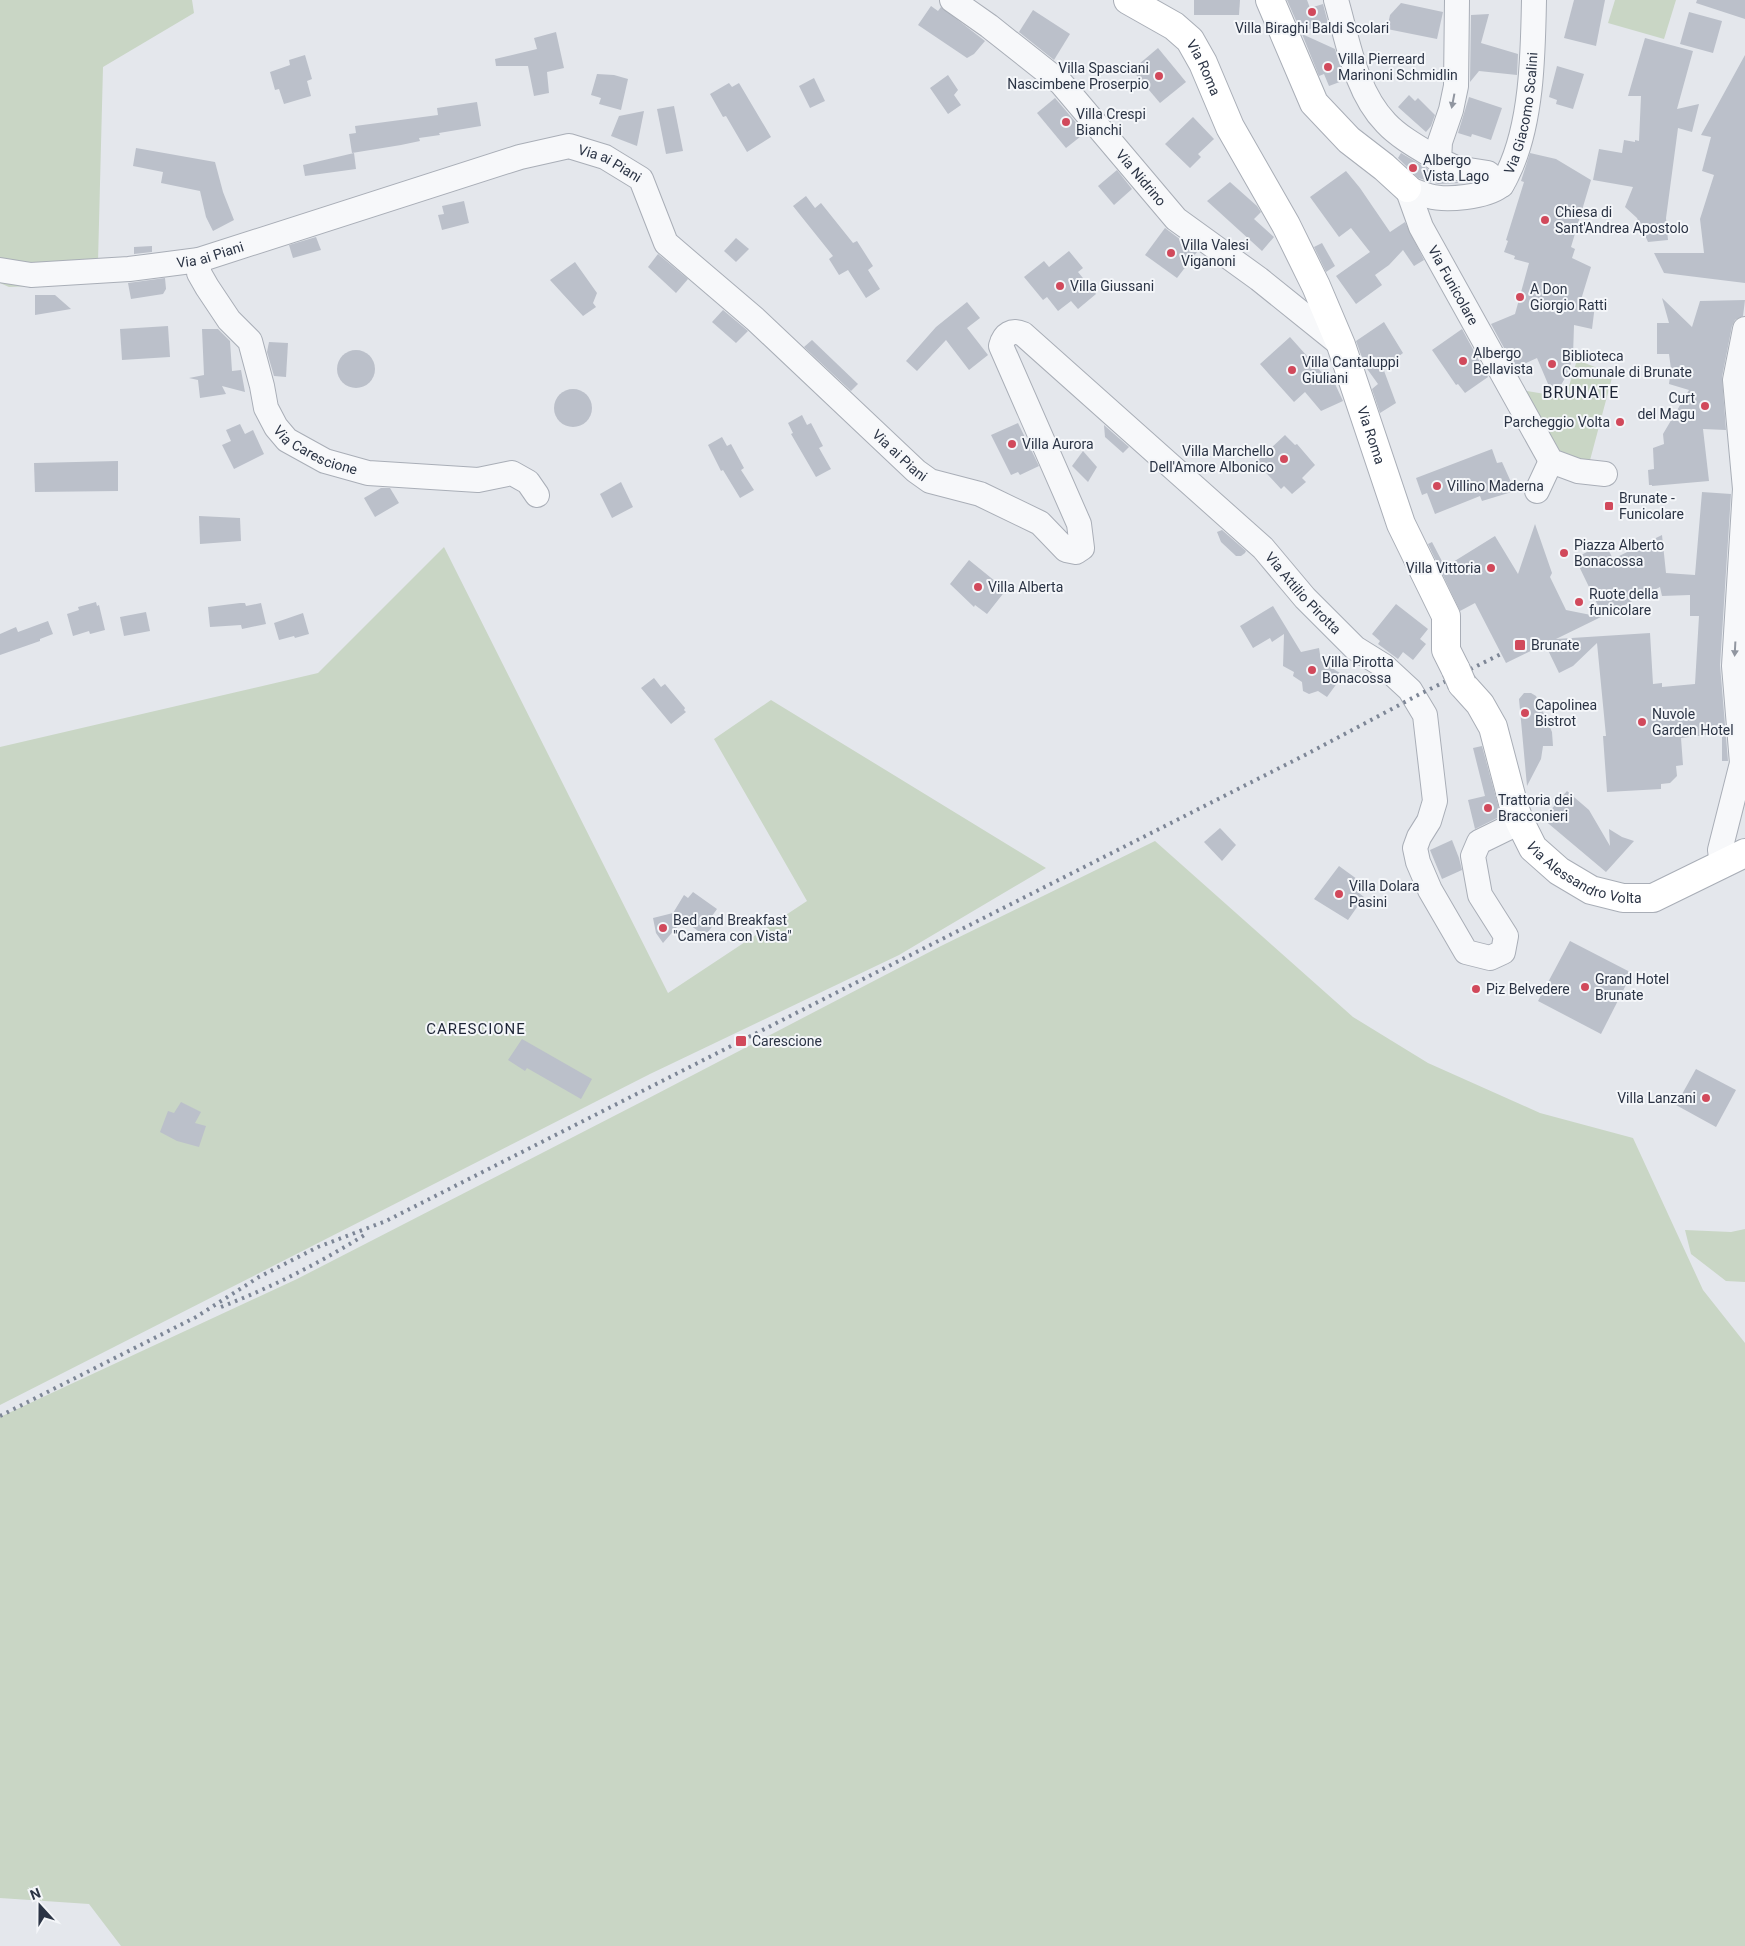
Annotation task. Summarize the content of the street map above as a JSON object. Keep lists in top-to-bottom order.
{
  "streets": {
    "street": [
      "Via Roma",
      "Via Giacomo Scalini",
      "Via ai Piani",
      "Via Nidrino",
      "Via Funicolare",
      "Via Carescione",
      "Via Attilio Pirotta",
      "Via Alessandro Volta"
    ]
  },
  "crossings": [
    ["Via Roma", "Via Nidrino"],
    ["Via Roma", "Via Attilio Pirotta"],
    ["Via Roma", "Via Alessandro Volta"],
    ["Via Giacomo Scalini", "Via Funicolare"],
    ["Via ai Piani", "Via Carescione"],
    ["Via ai Piani", "Via Attilio Pirotta"],
    ["Via Attilio Pirotta", "Via Alessandro Volta"]
  ],
  "districts": ["BRUNATE", "CARESCIONE"],
  "places": {
    "other": [
      "Villa Biraghi Baldi Scolari",
      "Villa Pierreard Marinoni Schmidlin",
      "Villa Spasciani Nascimbene Proserpio",
      "Villa Crespi Bianchi",
      "Albergo Vista Lago",
      "Chiesa di Sant'Andrea Apostolo",
      "Villa Valesi Viganoni",
      "Villa Giussani",
      "A Don Giorgio Ratti",
      "Albergo Bellavista",
      "Biblioteca Comunale di Brunate",
      "Villa Cantaluppi Giuliani",
      "Curt del Magu",
      "Parcheggio Volta",
      "Villa Aurora",
      "Villa Marchello Dell'Amore Albonico",
      "Villino Maderna",
      "Piazza Alberto Bonacossa",
      "Villa Vittoria",
      "Villa Alberta",
      "Ruote della funicolare",
      "Villa Pirotta Bonacossa",
      "Capolinea Bistrot",
      "Nuvole Garden Hotel",
      "Trattoria dei Bracconieri",
      "Villa Dolara Pasini",
      "Bed and Breakfast \"Camera con Vista\"",
      "Grand Hotel Brunate",
      "Piz Belvedere",
      "Villa Lanzani"
    ],
    "transit": ["Brunate - Funicolare", "Brunate", "Carescione"]
  },
  "north": "top"
}
